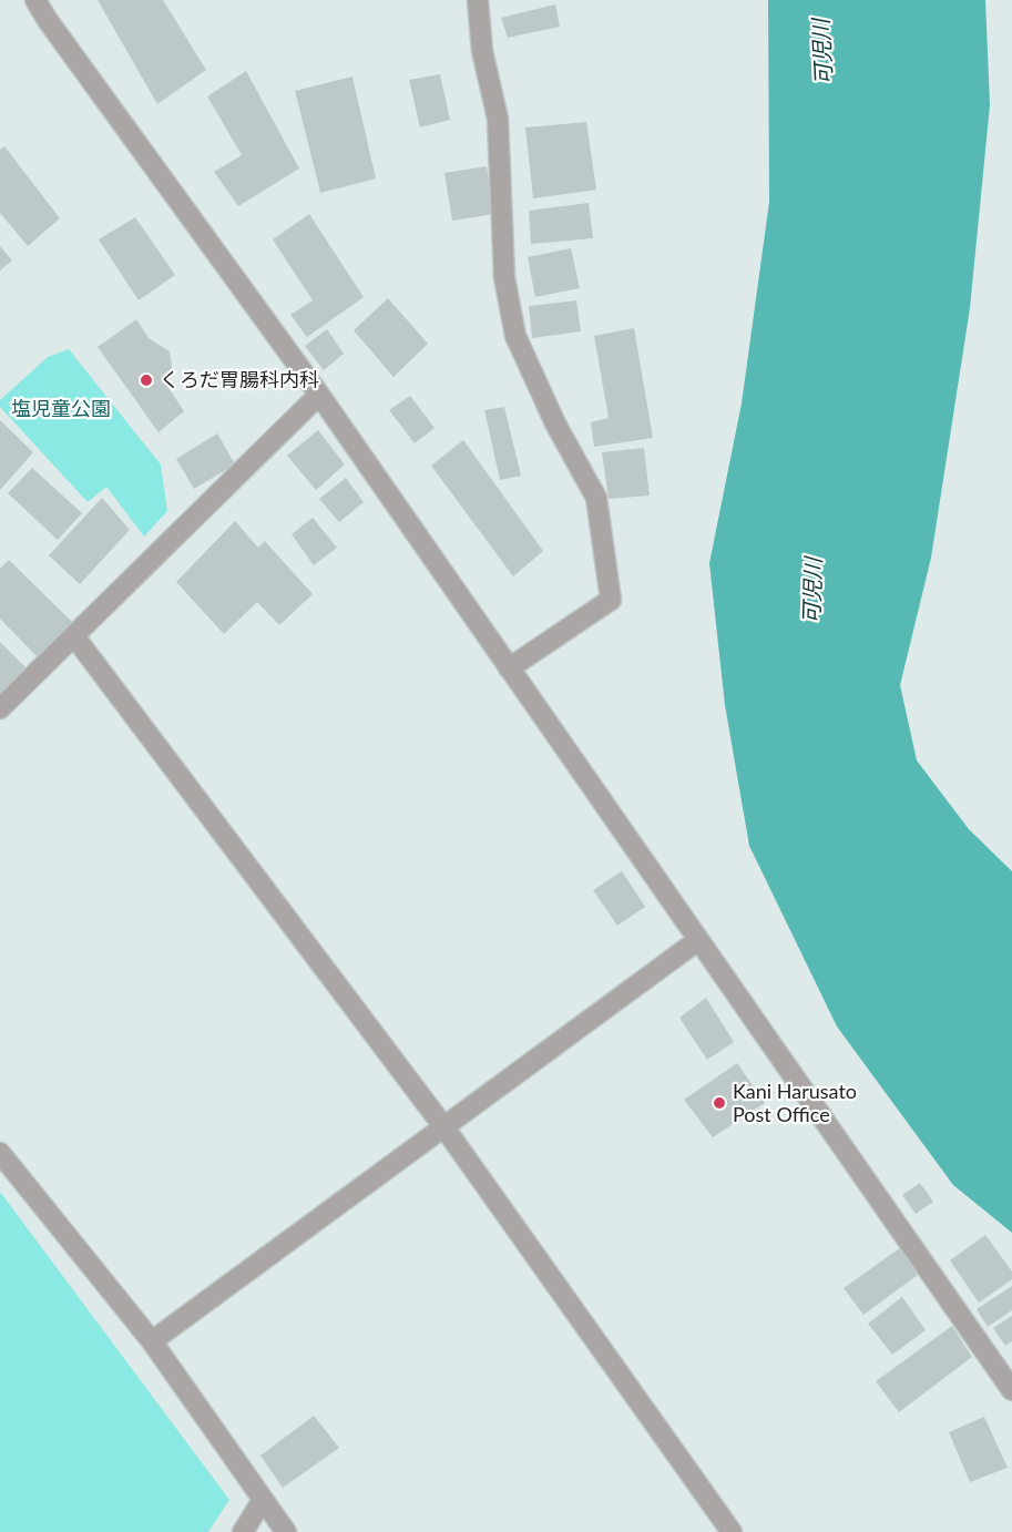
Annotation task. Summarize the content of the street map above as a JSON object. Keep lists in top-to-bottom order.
{
  "water": ["可児川"],
  "parks": ["塩児童公園"],
  "places": ["くろだ胃腸科内科", "Kani Harusato Post Office"]
}
